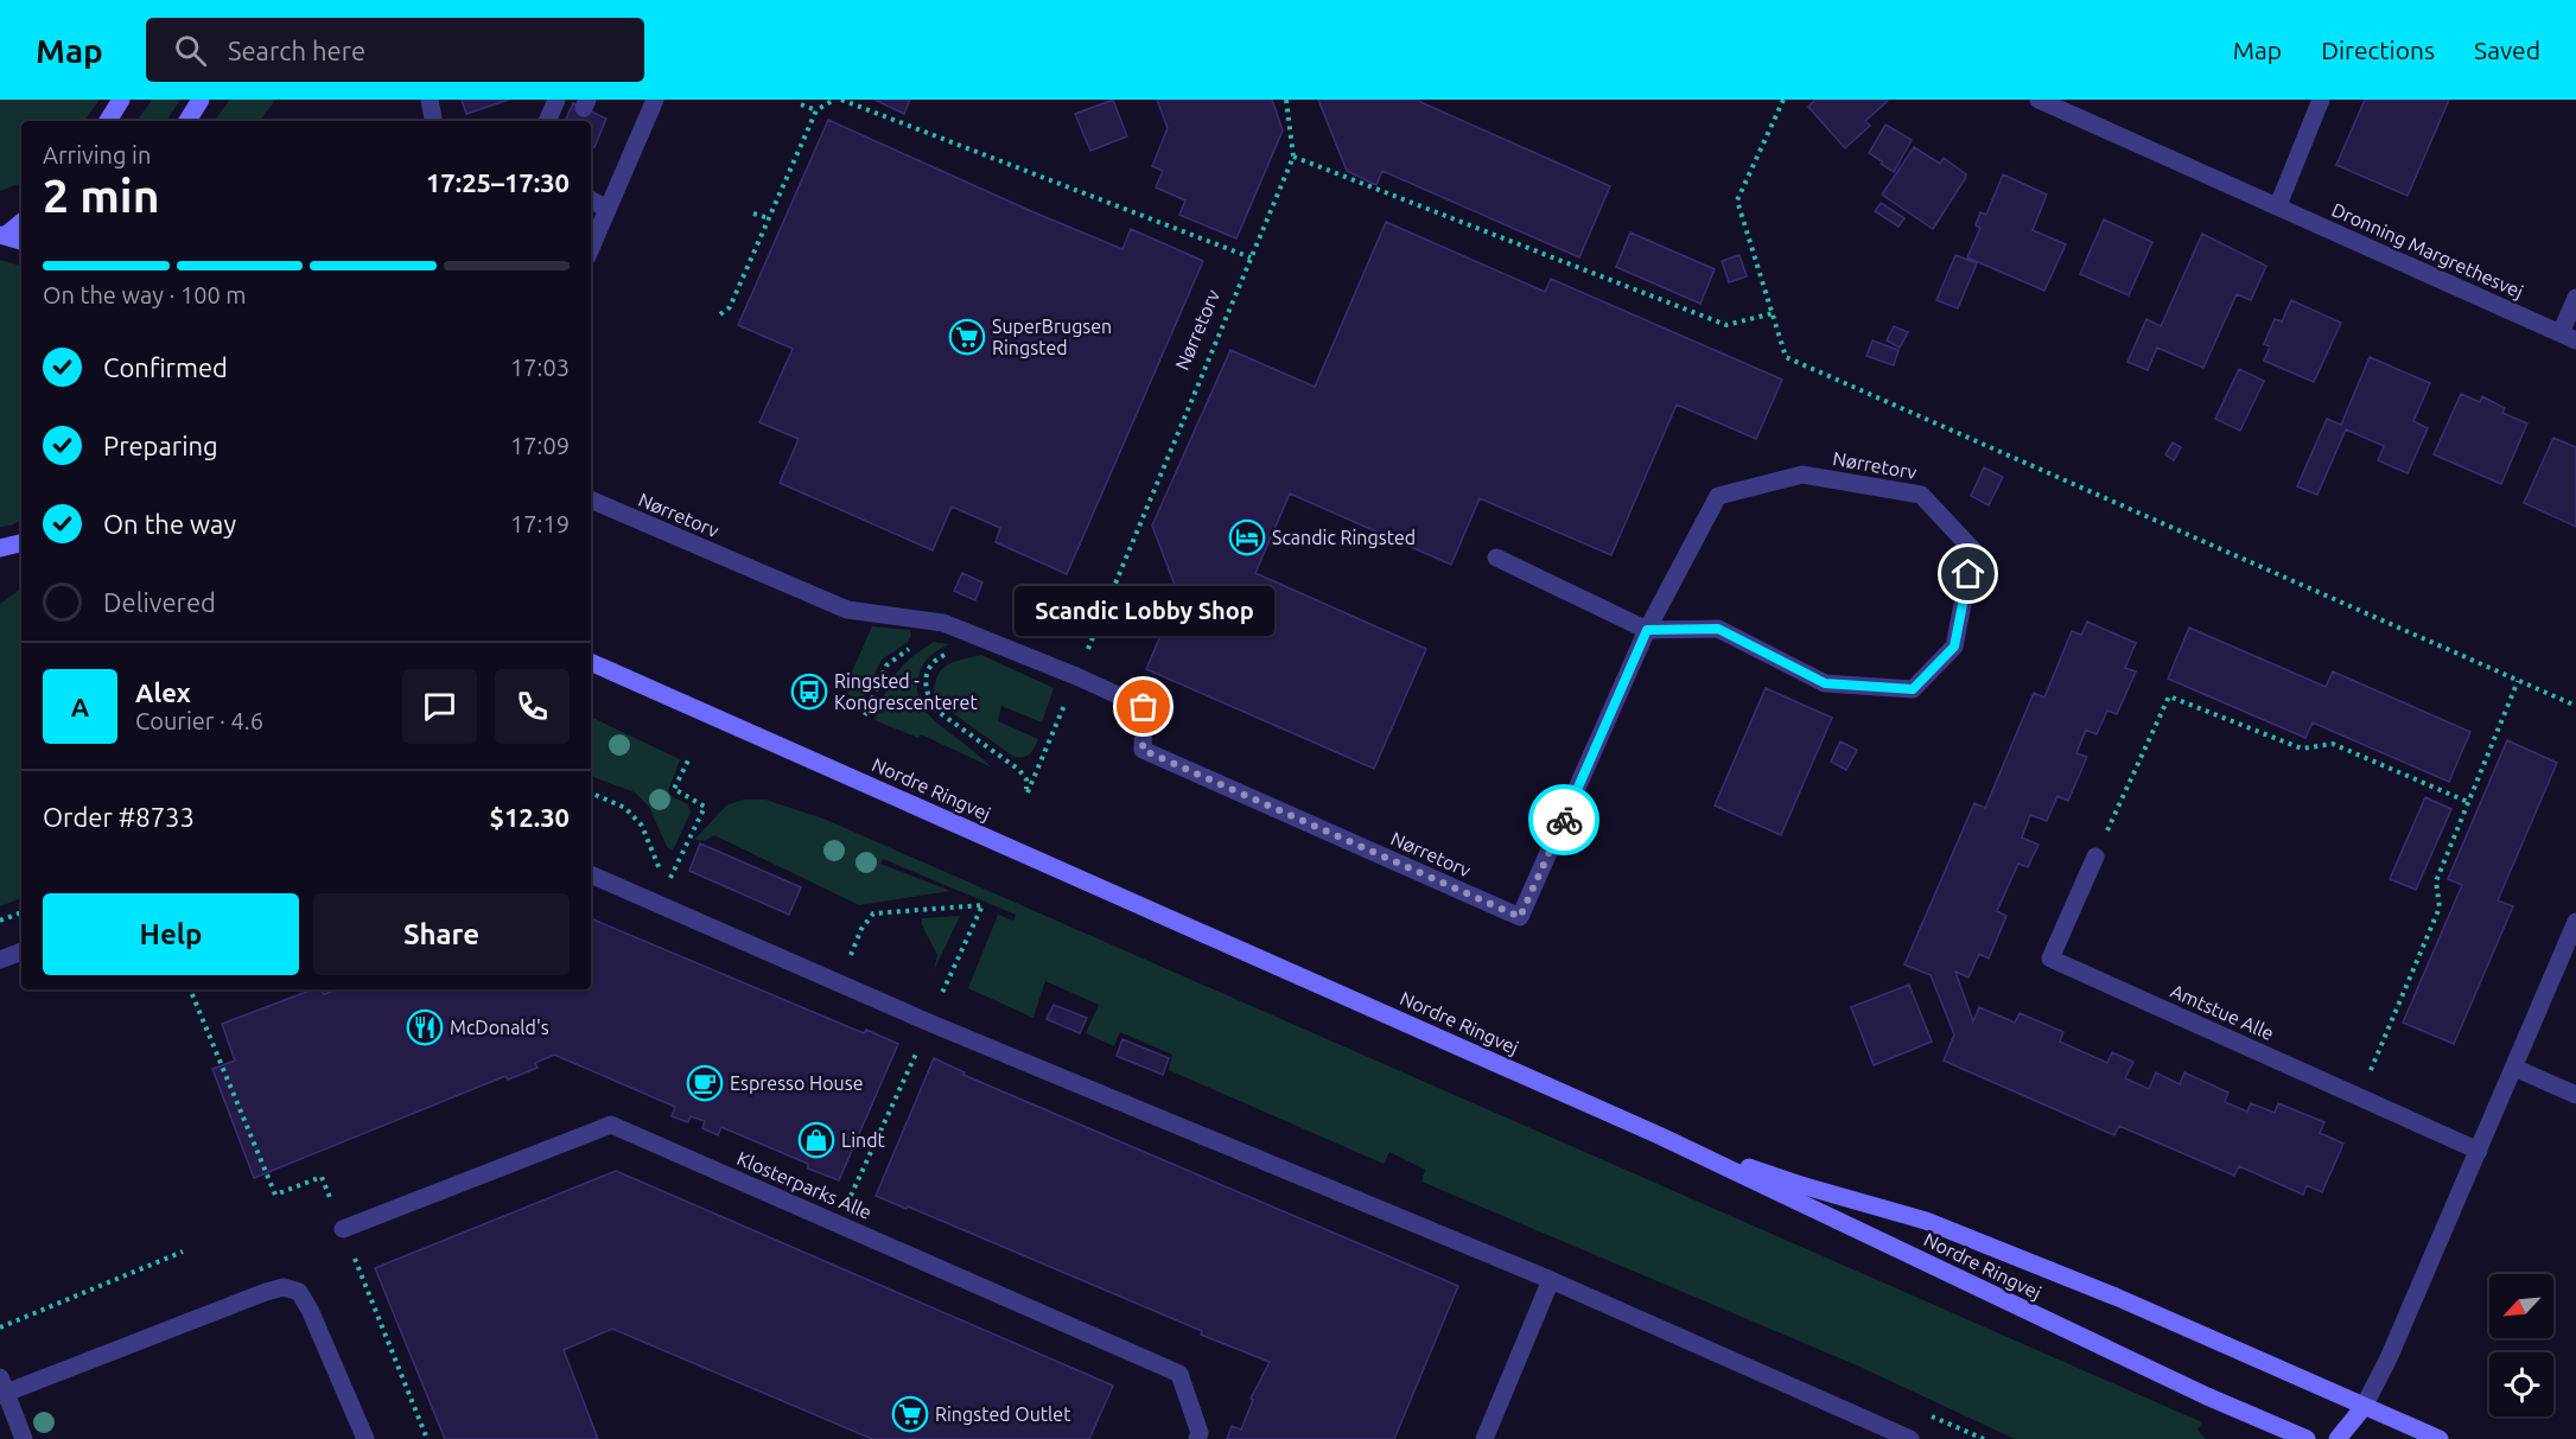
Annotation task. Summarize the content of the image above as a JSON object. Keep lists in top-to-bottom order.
{
  "streets": {
    "street": [
      "Dronning Margrethesvej",
      "Nørretorv",
      "Nordre Ringvej",
      "Amtstue Alle",
      "Klosterparks Alle"
    ]
  },
  "places": {
    "supermarket": ["SuperBrugsen Ringsted", "Ringsted Outlet"],
    "hotel": ["Scandic Ringsted"],
    "bus stop": ["Ringsted - Kongrescenteret"],
    "other": ["Scandic Lobby Shop"],
    "restaurant": ["McDonald's"],
    "cafe": ["Espresso House"],
    "shop": ["Lindt"]
  },
  "north": "bottom left",
  "page": {
    "header": "Map",
    "search": "Search here",
    "nav": ["Map", "Directions", "Saved"],
    "heading": ["2 min", "Arriving in", "17:25–17:30"],
    "panel": [
      "Alex",
      "Courier · 4.6",
      "Order #8733",
      "$12.30"
    ],
    "bar": "On the way · 100 m",
    "list": [
      ["Confirmed", "17:03"],
      ["Preparing", "17:09"],
      ["On the way", "17:19"],
      "Delivered"
    ],
    "bubble": "Scandic Lobby Shop",
    "round": "A",
    "buttons": ["Help", "Share"]
  }
}
